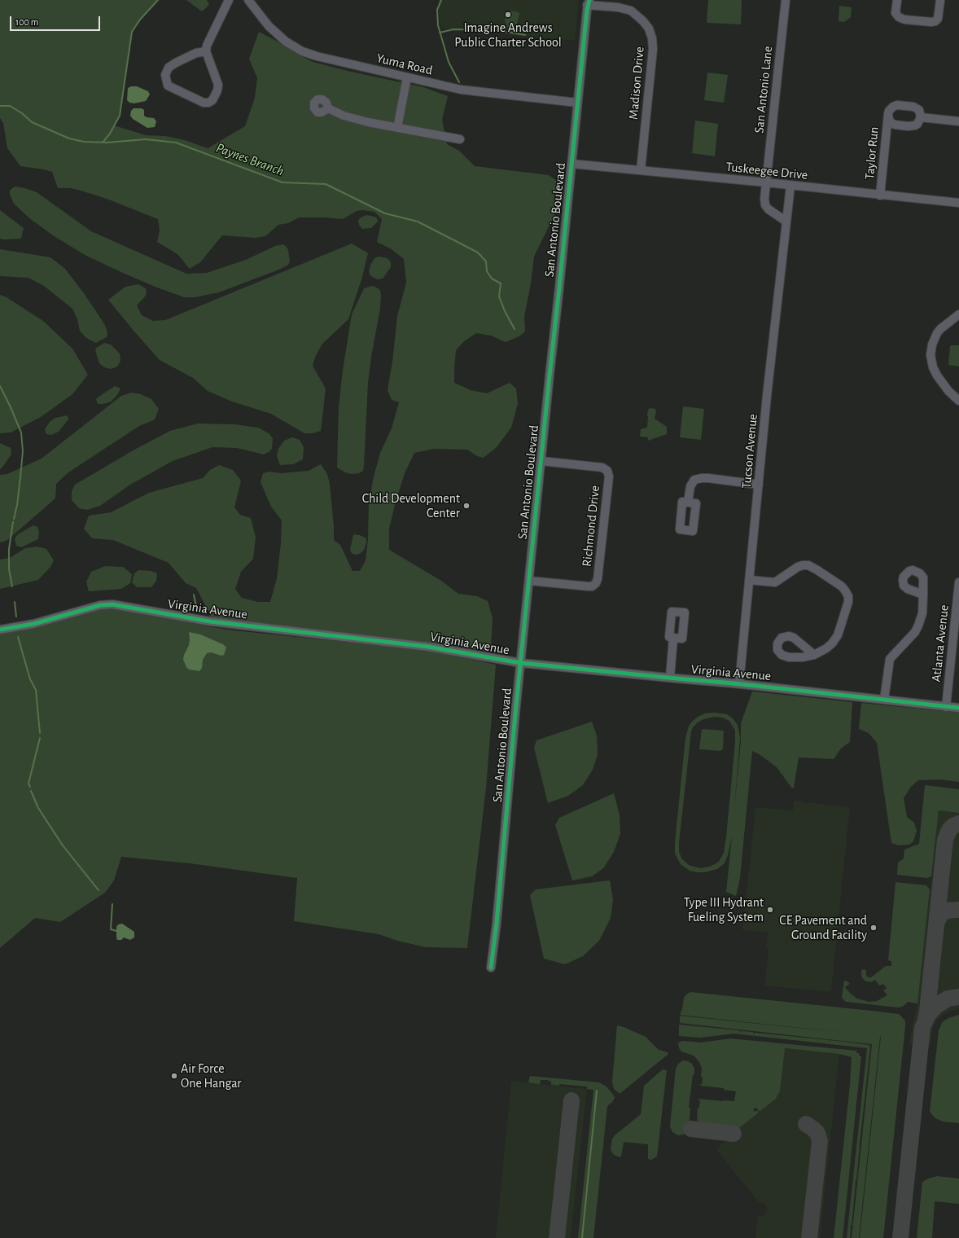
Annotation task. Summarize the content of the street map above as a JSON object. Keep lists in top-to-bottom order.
{
  "streets": {
    "street": [
      "Yuma Road",
      "Madison Drive",
      "San Antonio Lane",
      "Taylor Run",
      "Tuskeegee Drive",
      "San Antonio Boulevard",
      "Tucson Avenue",
      "Richmond Drive",
      "Virginia Avenue",
      "Atlanta Avenue"
    ]
  },
  "crossings": [
    ["Yuma Road", "San Antonio Boulevard"],
    ["Madison Drive", "Tuskeegee Drive"],
    ["Madison Drive", "San Antonio Boulevard"],
    ["San Antonio Lane", "Tuskeegee Drive"],
    ["Taylor Run", "Tuskeegee Drive"],
    ["Tuskeegee Drive", "San Antonio Boulevard"],
    ["Tuskeegee Drive", "Tucson Avenue"],
    ["San Antonio Boulevard", "Richmond Drive"],
    ["San Antonio Boulevard", "Virginia Avenue"],
    ["Tucson Avenue", "Virginia Avenue"],
    ["Virginia Avenue", "Atlanta Avenue"]
  ],
  "water": ["Paynes Branch"],
  "places": [
    "Imagine Andrews Public Charter School",
    "Child Development Center",
    "Type III Hydrant Fueling System",
    "CE Pavement and Ground Facility",
    "Air Force One Hangar"
  ],
  "scale_bar": "100 m"
}
